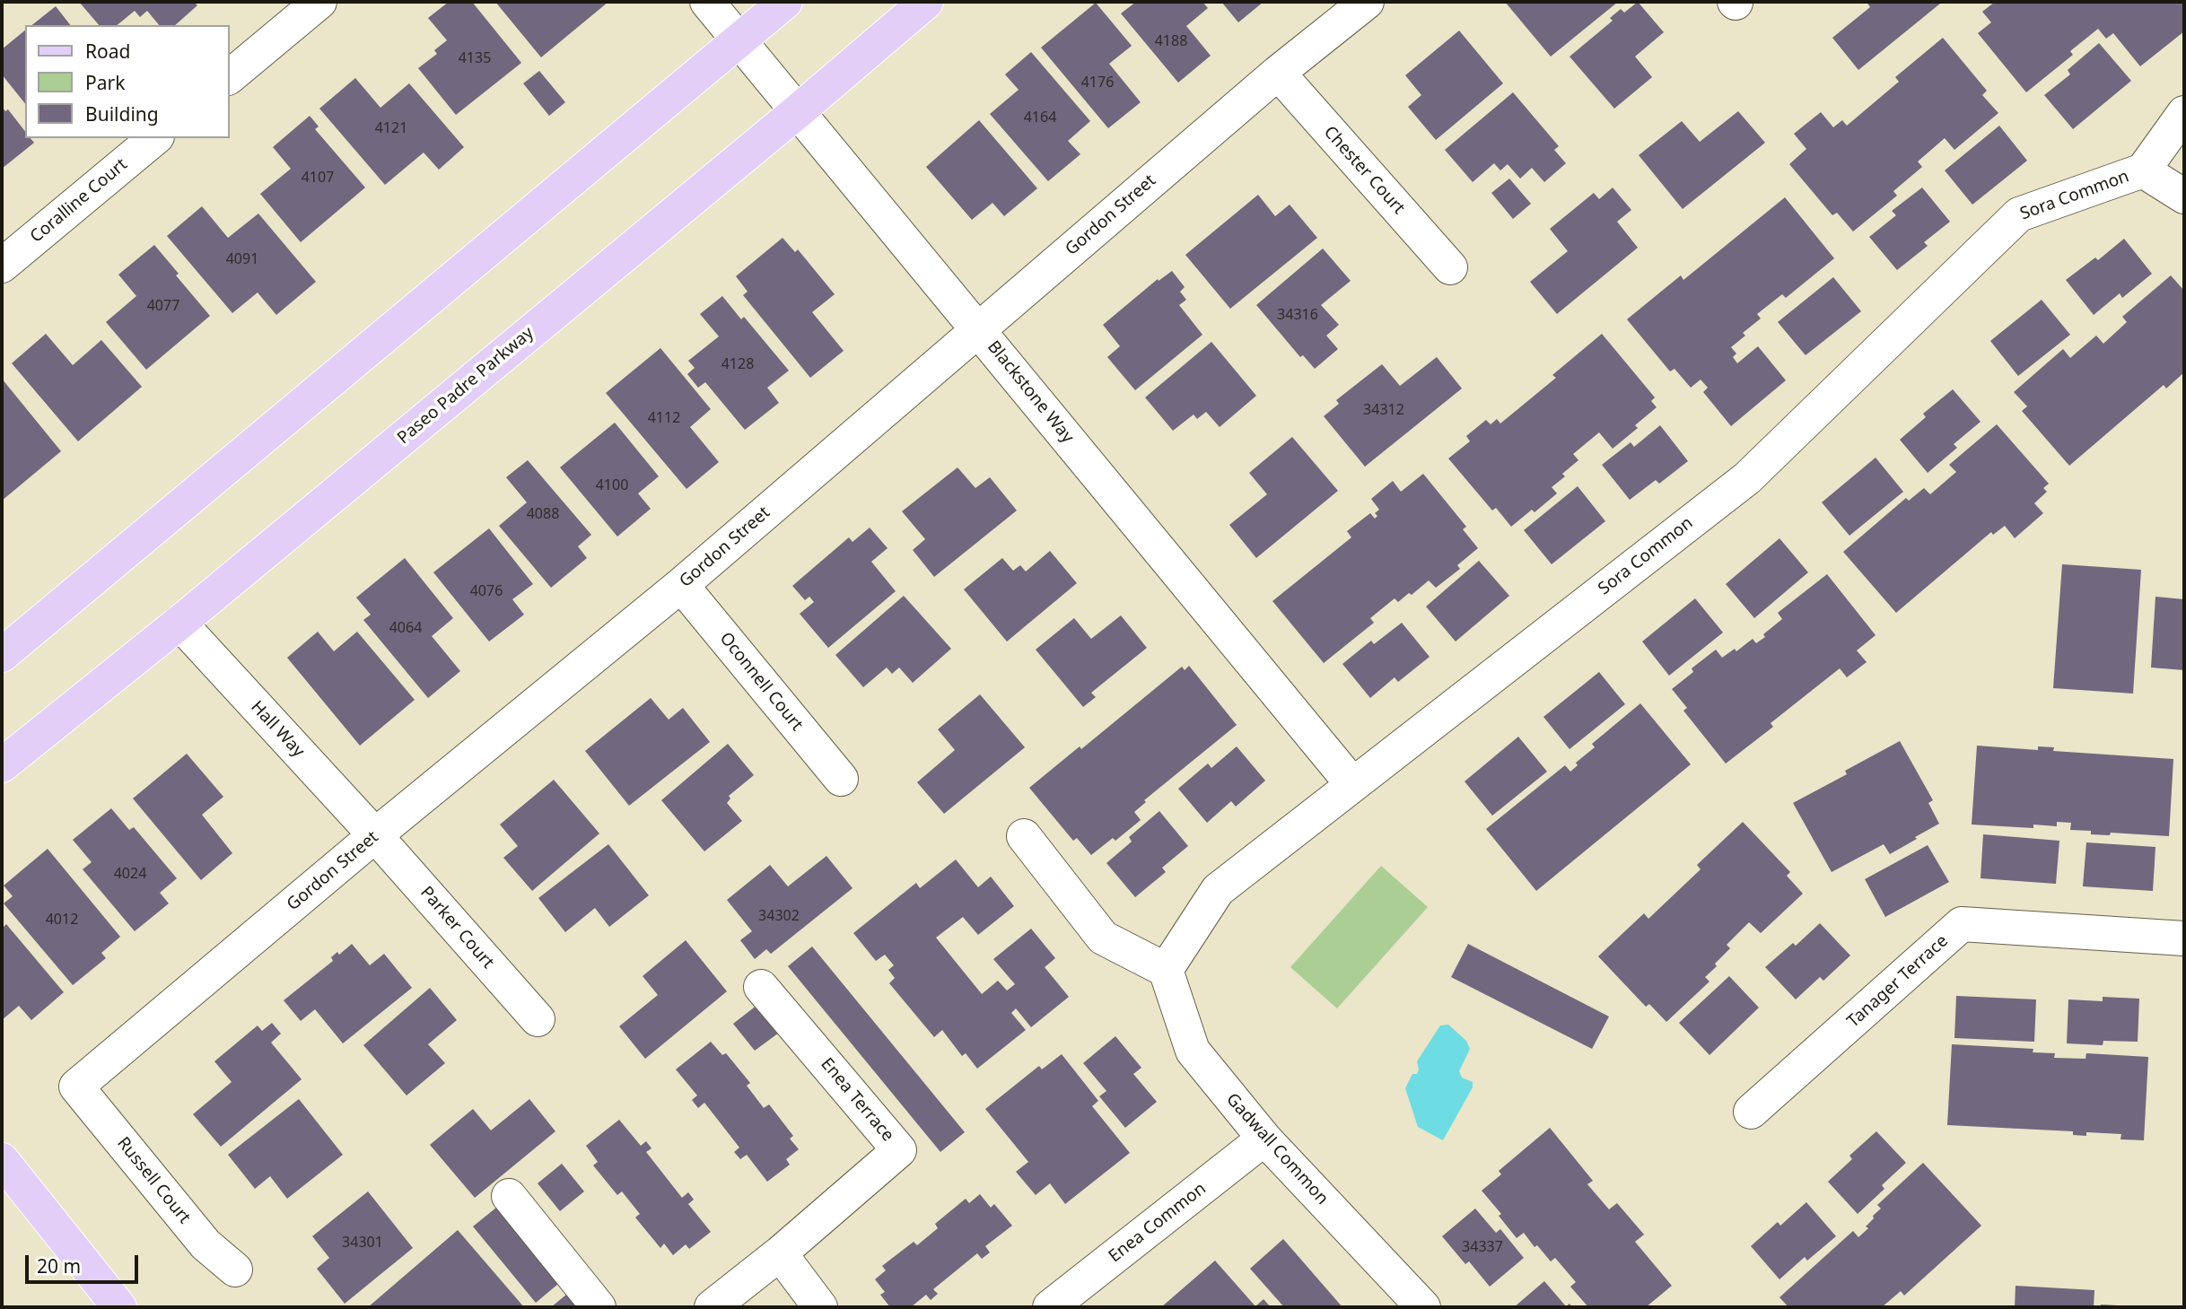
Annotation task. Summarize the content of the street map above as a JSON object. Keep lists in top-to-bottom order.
{
  "streets": {
    "main road": ["Paseo Padre Parkway"],
    "street": [
      "Chester Court",
      "Sora Common",
      "Coralline Court",
      "Gordon Street",
      "Blackstone Way",
      "Oconnell Court",
      "Hall Way",
      "Parker Court",
      "Tanager Terrace",
      "Enea Terrace",
      "Gadwall Common",
      "Russell Court",
      "Enea Common"
    ]
  },
  "crossings": [
    ["Chester Court", "Gordon Street"],
    ["Sora Common", "Blackstone Way"],
    ["Sora Common", "Gadwall Common"],
    ["Gordon Street", "Blackstone Way"],
    ["Gordon Street", "Oconnell Court"],
    ["Gordon Street", "Hall Way"],
    ["Gordon Street", "Parker Court"],
    ["Gordon Street", "Russell Court"],
    ["Paseo Padre Parkway", "Blackstone Way"],
    ["Paseo Padre Parkway", "Hall Way"],
    ["Hall Way", "Parker Court"],
    ["Gadwall Common", "Enea Common"]
  ],
  "house_numbers": [
    "4188",
    "4135",
    "4176",
    "4164",
    "4121",
    "4107",
    "4091",
    "4077",
    "34316",
    "4128",
    "34312",
    "4112",
    "4100",
    "4088",
    "4076",
    "4064",
    "4024",
    "34302",
    "4012",
    "34301",
    "34337"
  ],
  "legend": ["Road", "Park", "Building"],
  "scale_bar": "20 m"
}
